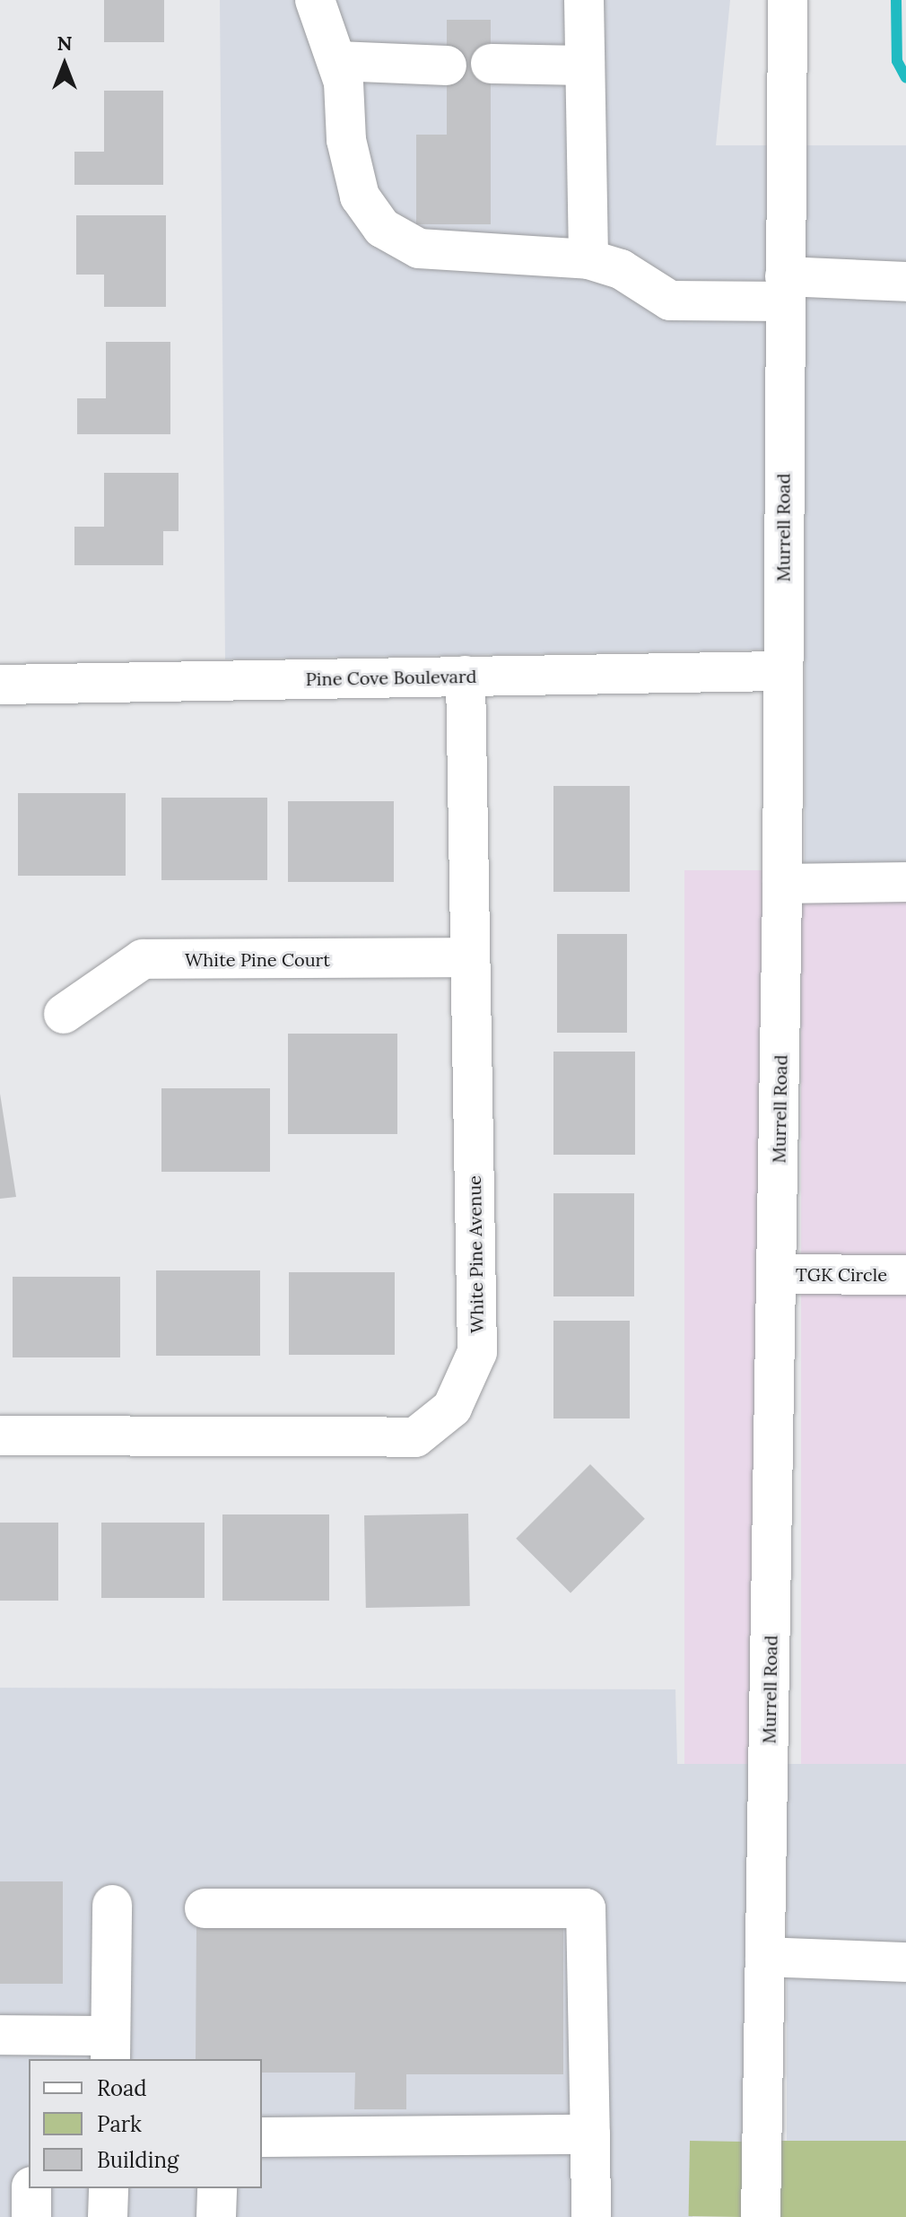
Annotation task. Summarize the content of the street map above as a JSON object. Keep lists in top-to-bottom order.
{
  "streets": {
    "street": [
      "Murrell Road",
      "Pine Cove Boulevard",
      "White Pine Court",
      "White Pine Avenue",
      "TGK Circle"
    ]
  },
  "crossings": [
    ["Murrell Road", "Pine Cove Boulevard"],
    ["Murrell Road", "TGK Circle"],
    ["Pine Cove Boulevard", "White Pine Avenue"],
    ["White Pine Court", "White Pine Avenue"]
  ],
  "legend": ["Road", "Park", "Building"],
  "north": "top"
}
